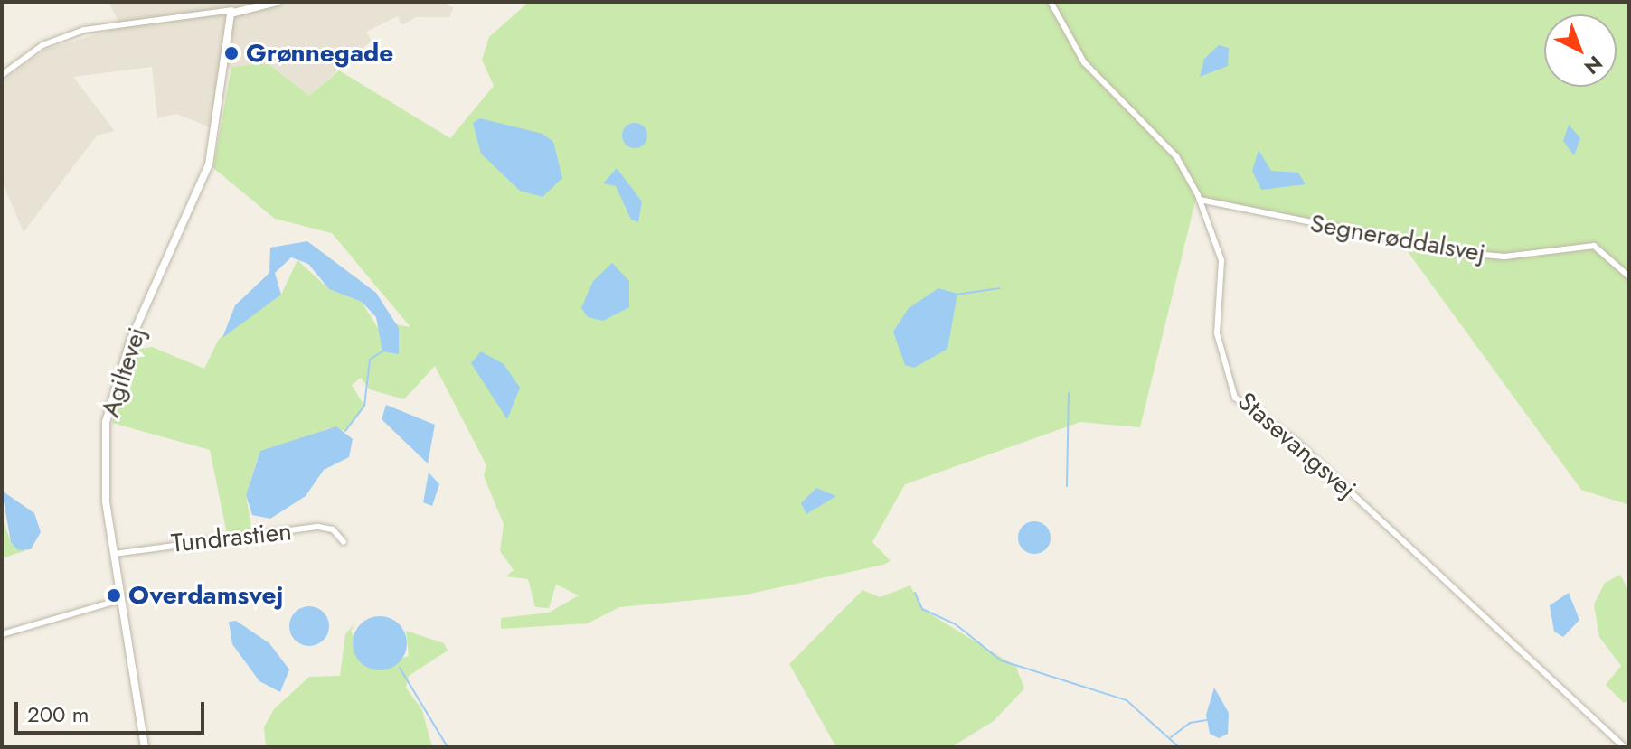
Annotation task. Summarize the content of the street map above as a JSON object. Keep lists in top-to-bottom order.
{
  "streets": {
    "street": [
      "Segnerøddalsvej",
      "Agiltevej",
      "Stasevangsvej",
      "Tundrastien"
    ]
  },
  "crossings": [
    ["Segnerøddalsvej", "Stasevangsvej"],
    ["Agiltevej", "Tundrastien"]
  ],
  "places": ["Grønnegade", "Overdamsvej"],
  "scale_bar": "200 m",
  "north": "bottom right"
}
